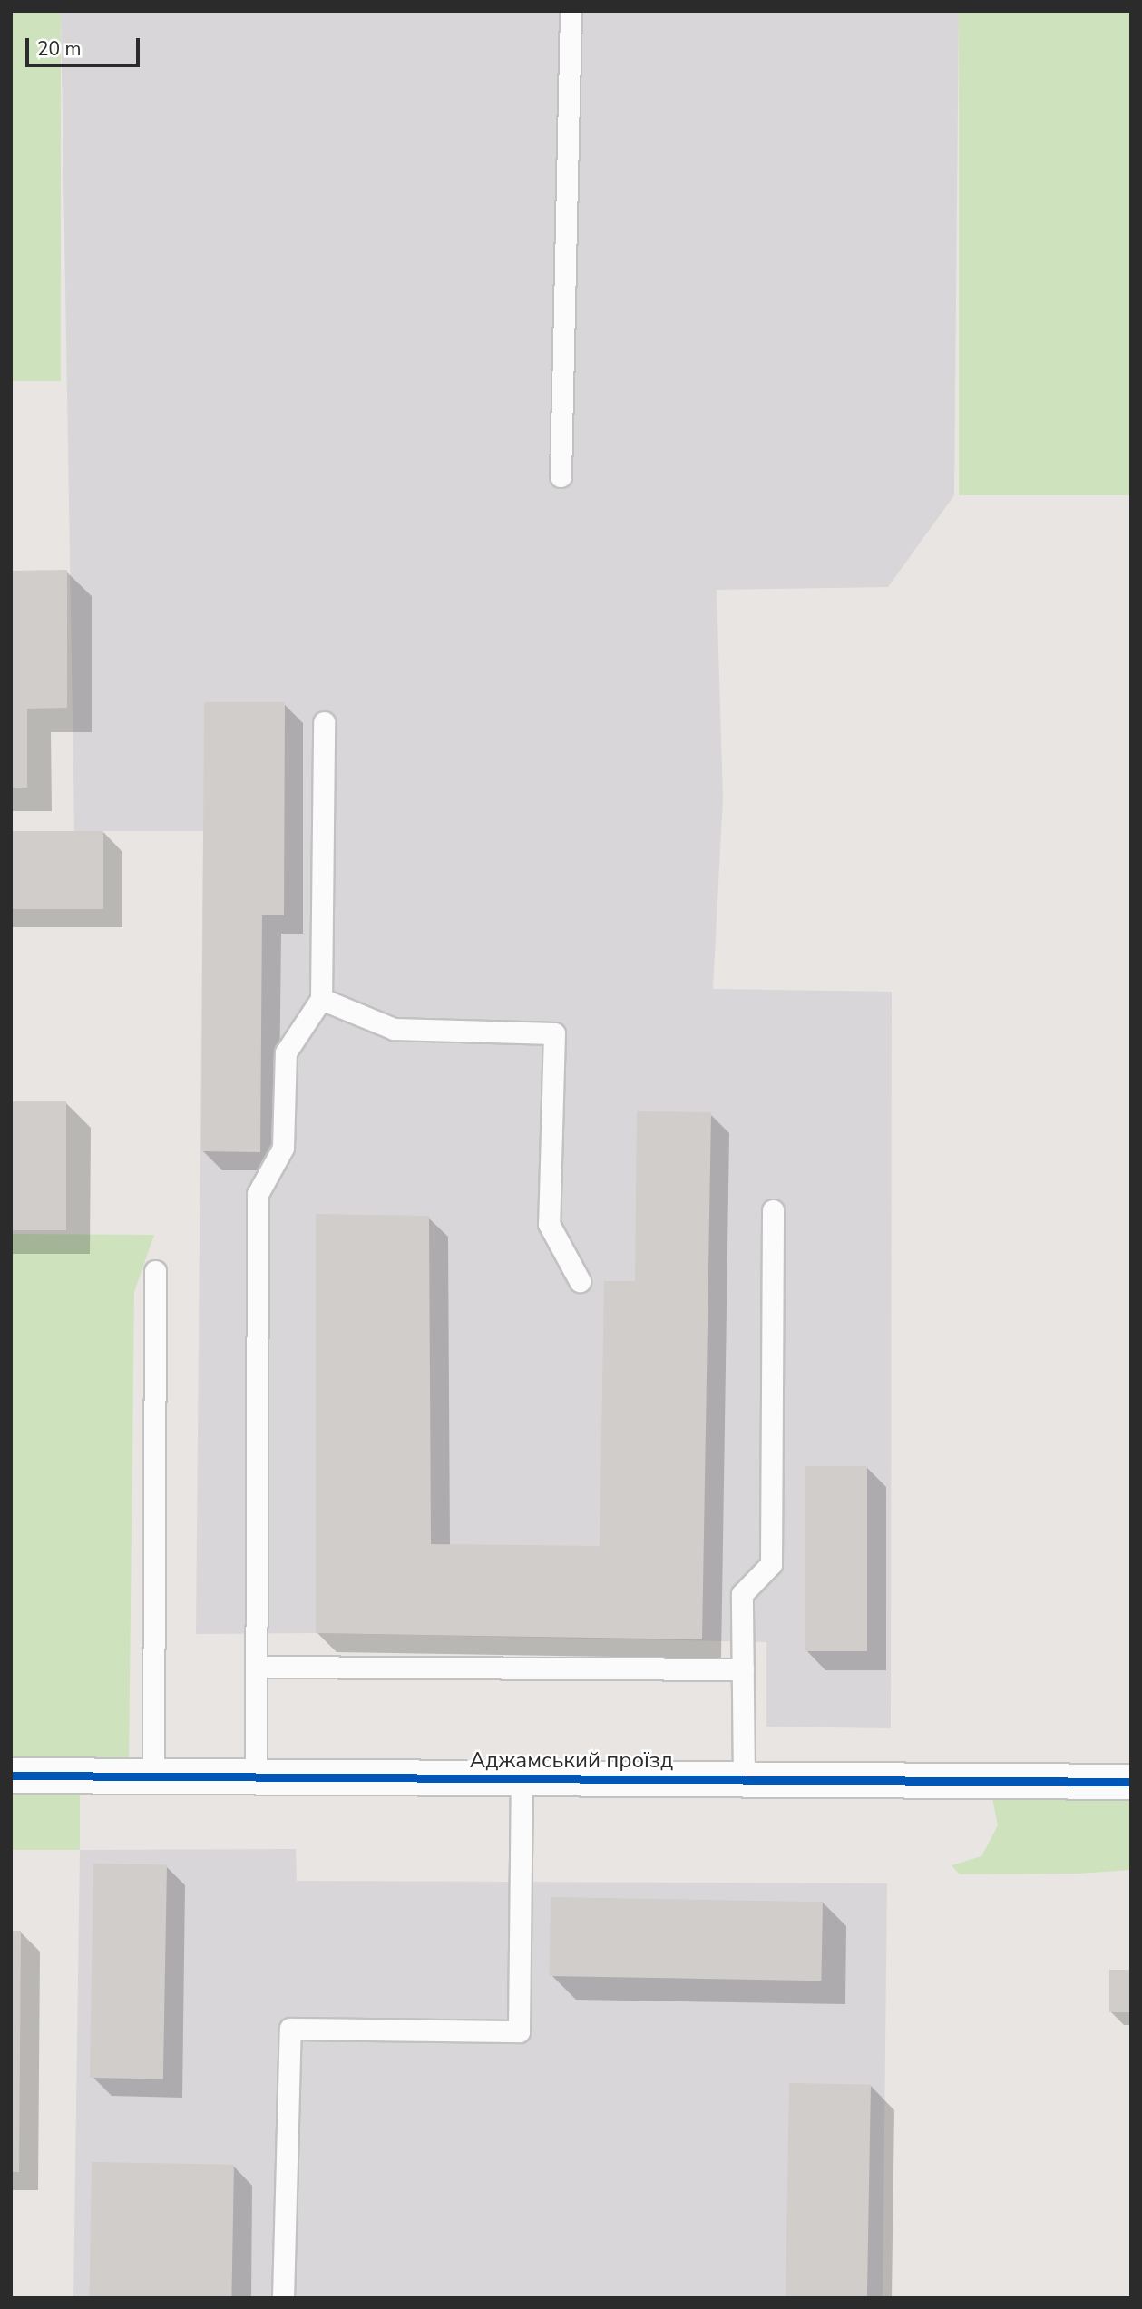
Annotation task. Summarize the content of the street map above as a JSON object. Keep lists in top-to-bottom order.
{
  "streets": {
    "street": ["Аджамський проїзд"]
  },
  "scale_bar": "20 m"
}
